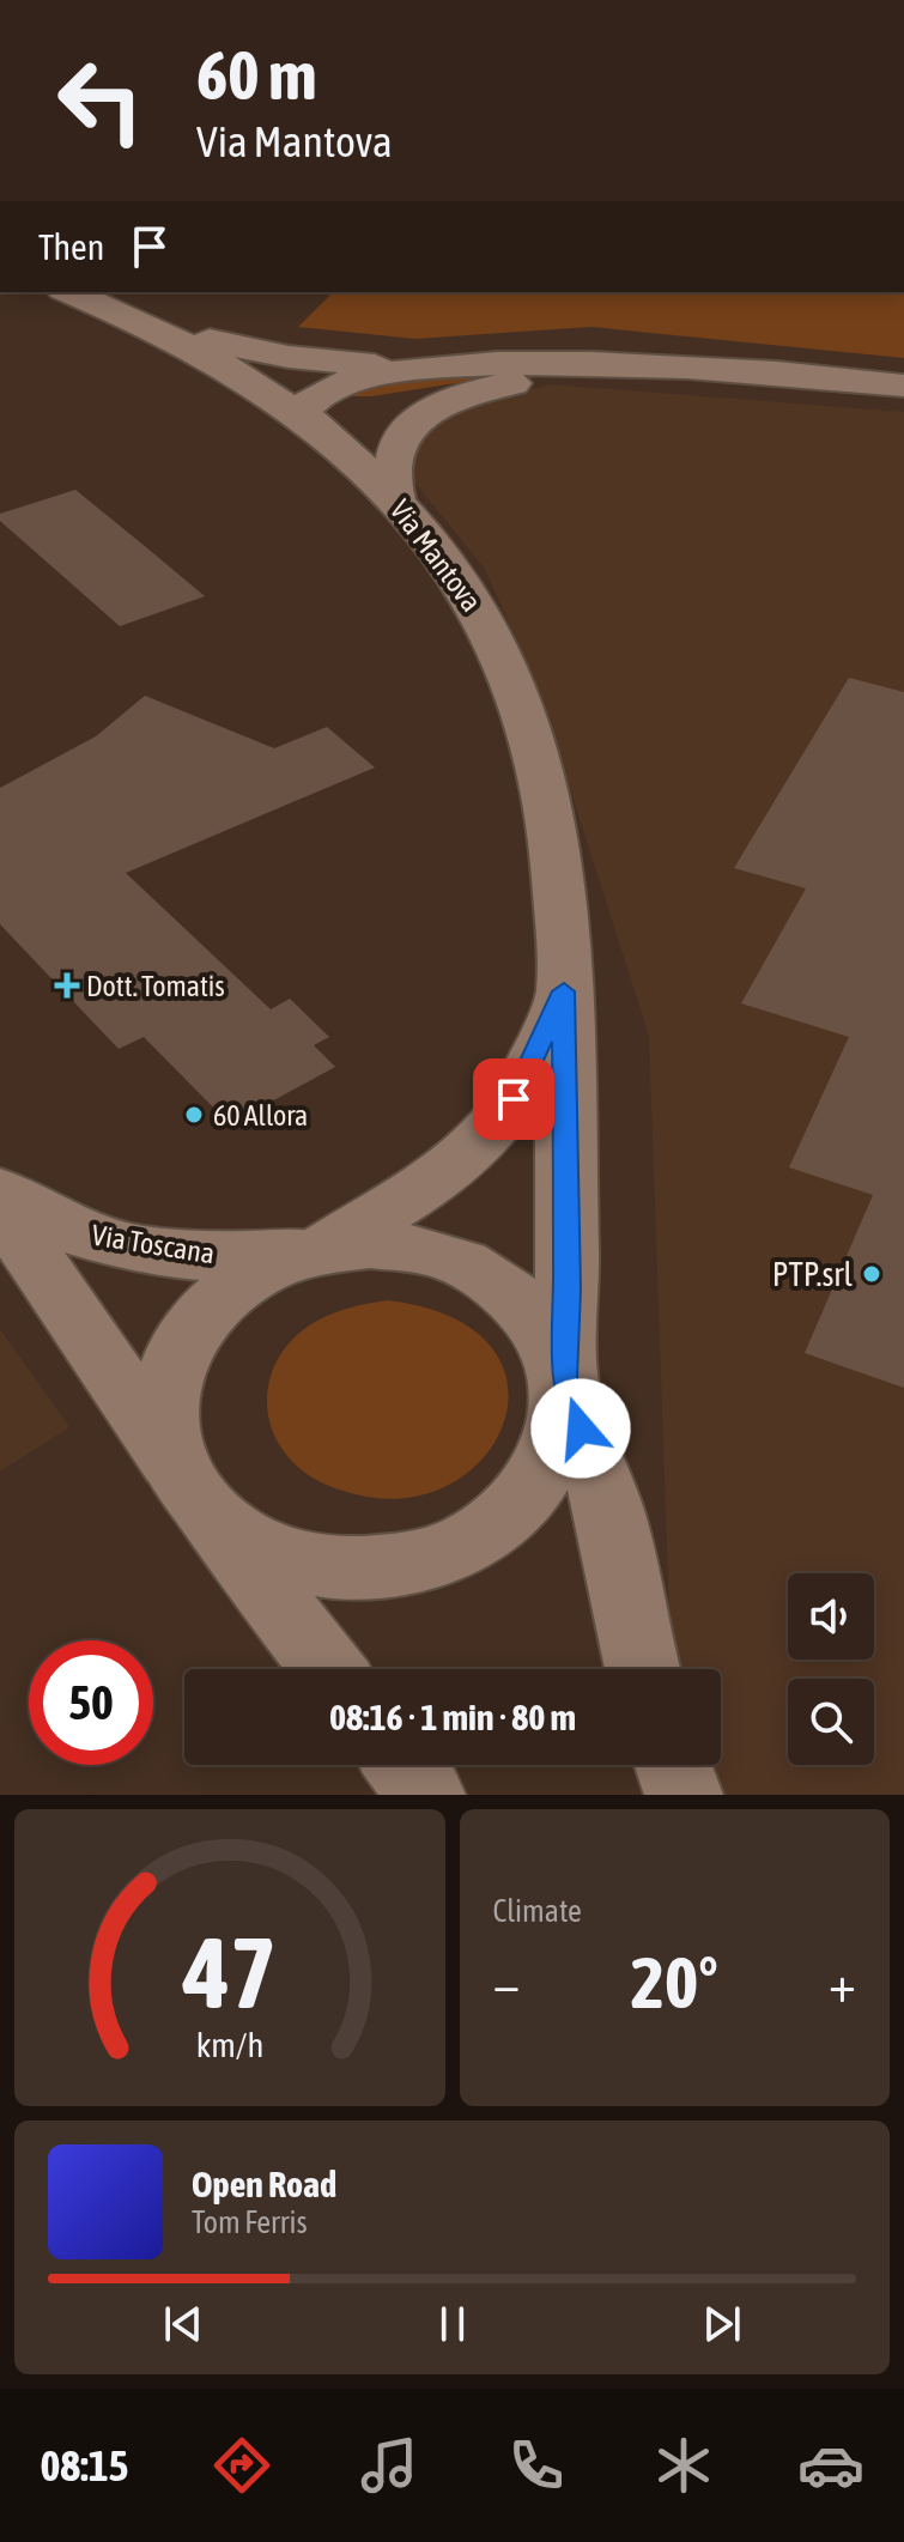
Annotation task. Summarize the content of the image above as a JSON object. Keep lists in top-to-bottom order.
{
  "streets": {
    "main road": ["Via Mantova", "Via Toscana"]
  },
  "crossings": [
    ["Via Mantova", "Via Toscana"]
  ],
  "places": {
    "health": ["Dott. Tomatis"],
    "other": ["60 Allora", "PTP.srl"]
  },
  "page": {
    "turn": ["60 m", "Via Mantova"],
    "then": "Then",
    "limit": "50",
    "trip": "08:16 · 1 min · 80 m",
    "tile": "Climate",
    "heat": ["−", "20°", "+"],
    "song": ["Open Road", "Tom Ferris"],
    "tabs": "08:15",
    "gauge": ["47", "km/h"]
  }
}
